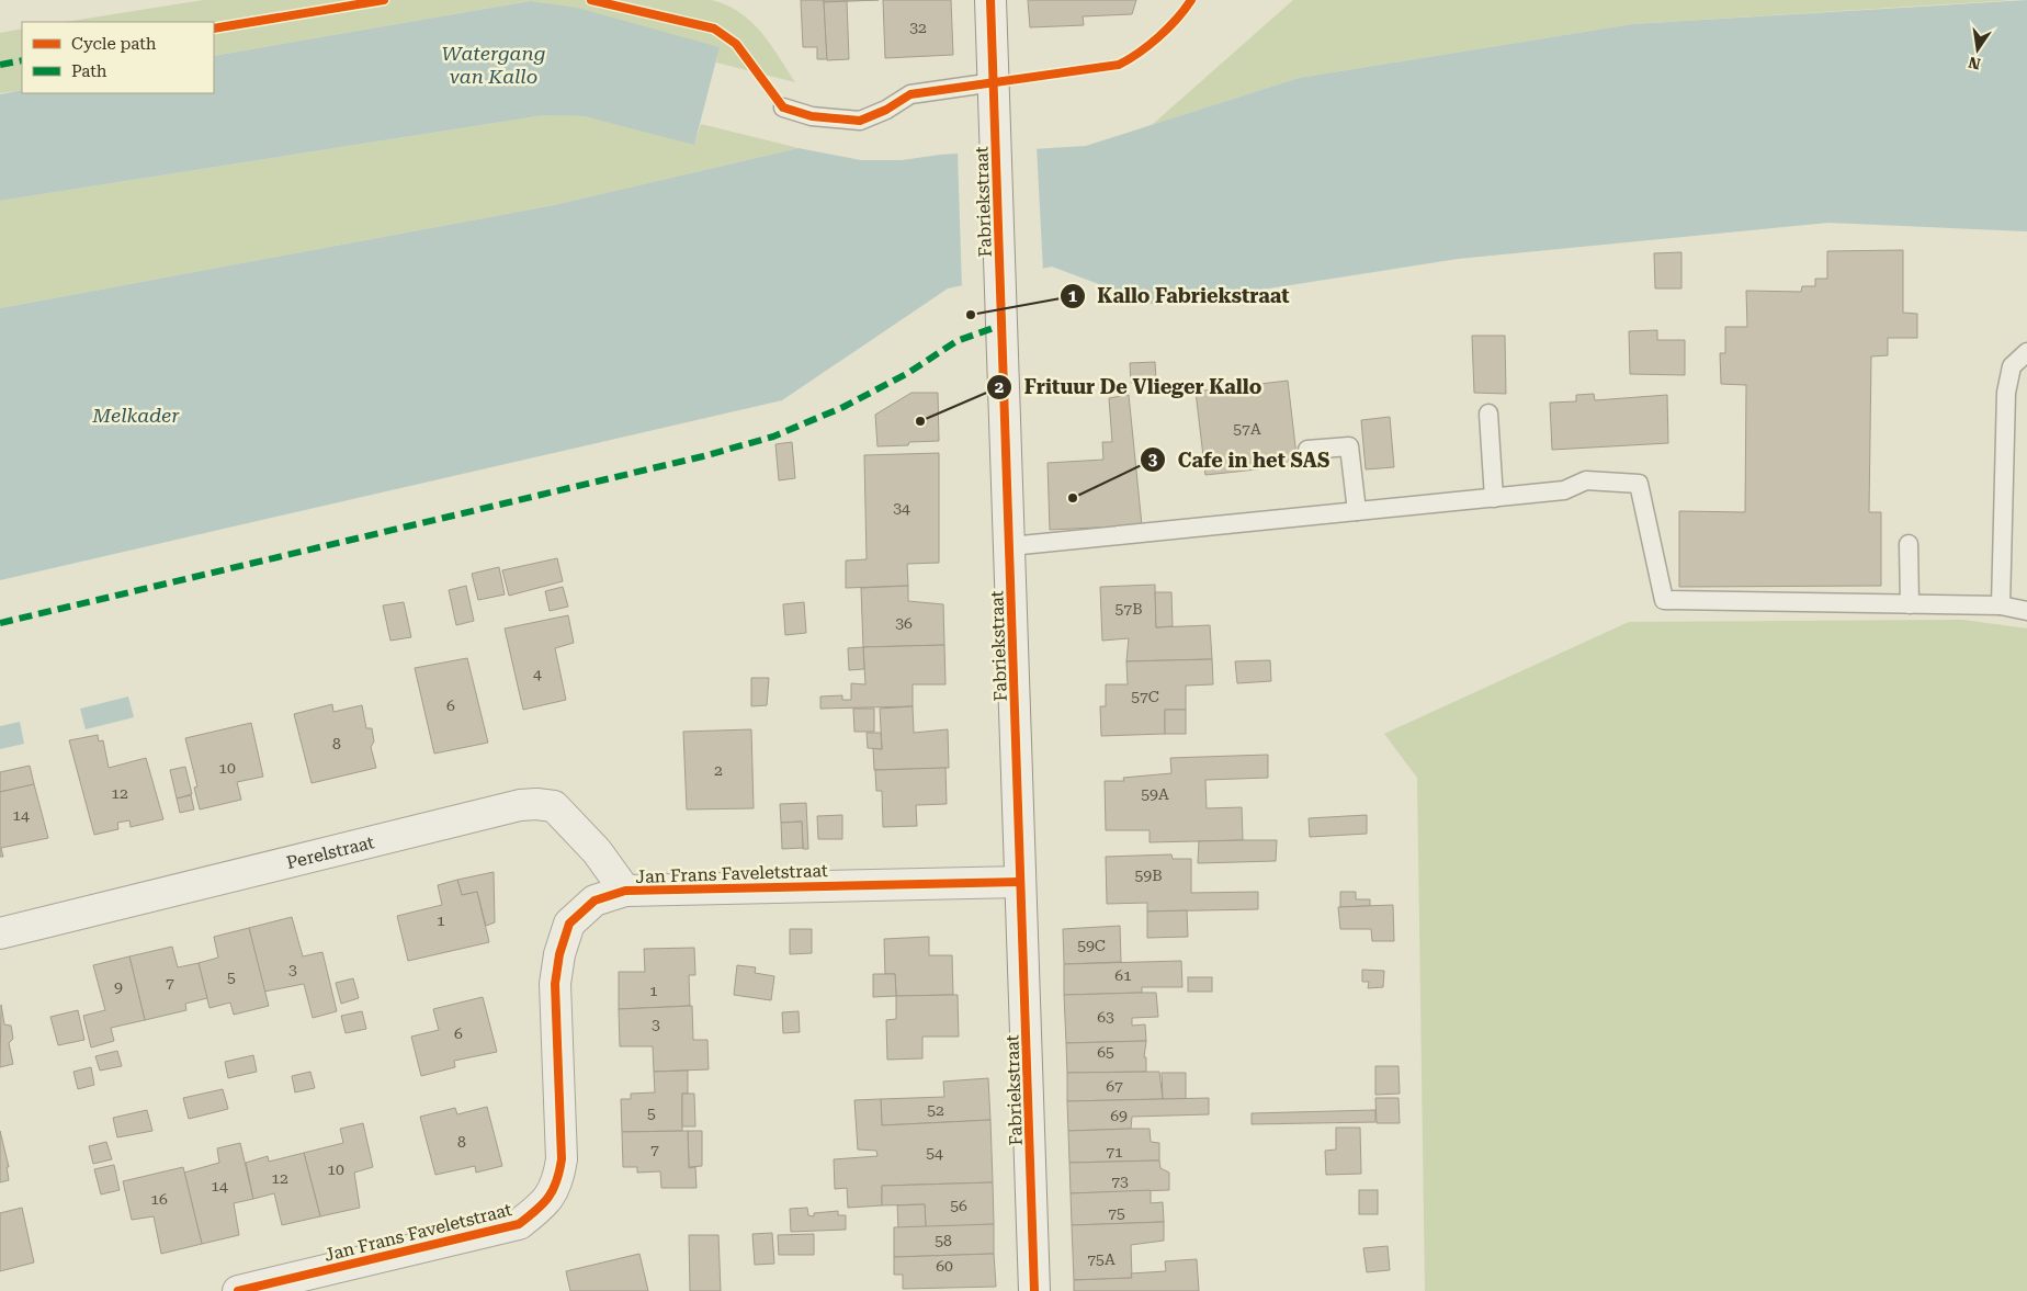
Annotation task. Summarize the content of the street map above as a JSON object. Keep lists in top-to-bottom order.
{
  "streets": {
    "street": ["Fabriekstraat", "Perelstraat", "Jan Frans Faveletstraat"]
  },
  "crossings": [
    ["Fabriekstraat", "Jan Frans Faveletstraat"],
    ["Perelstraat", "Jan Frans Faveletstraat"]
  ],
  "water": ["Watergang van Kallo", "Melkader"],
  "places": ["Kallo Fabriekstraat", "Frituur De Vlieger Kallo", "Cafe in het SAS"],
  "house_numbers": [
    "32",
    "57A",
    "34",
    "57B",
    "36",
    "4",
    "57C",
    "6",
    "8",
    "10",
    "2",
    "12",
    "59A",
    "14",
    "59B",
    "1",
    "59C",
    "3",
    "61",
    "5",
    "7",
    "9",
    "1",
    "63",
    "3",
    "6",
    "65",
    "67",
    "52",
    "5",
    "69",
    "8",
    "7",
    "71",
    "54",
    "10",
    "12",
    "73",
    "14",
    "16",
    "56",
    "75",
    "58",
    "75A",
    "60"
  ],
  "legend": ["Cycle path", "Path"],
  "north": "bottom"
}
